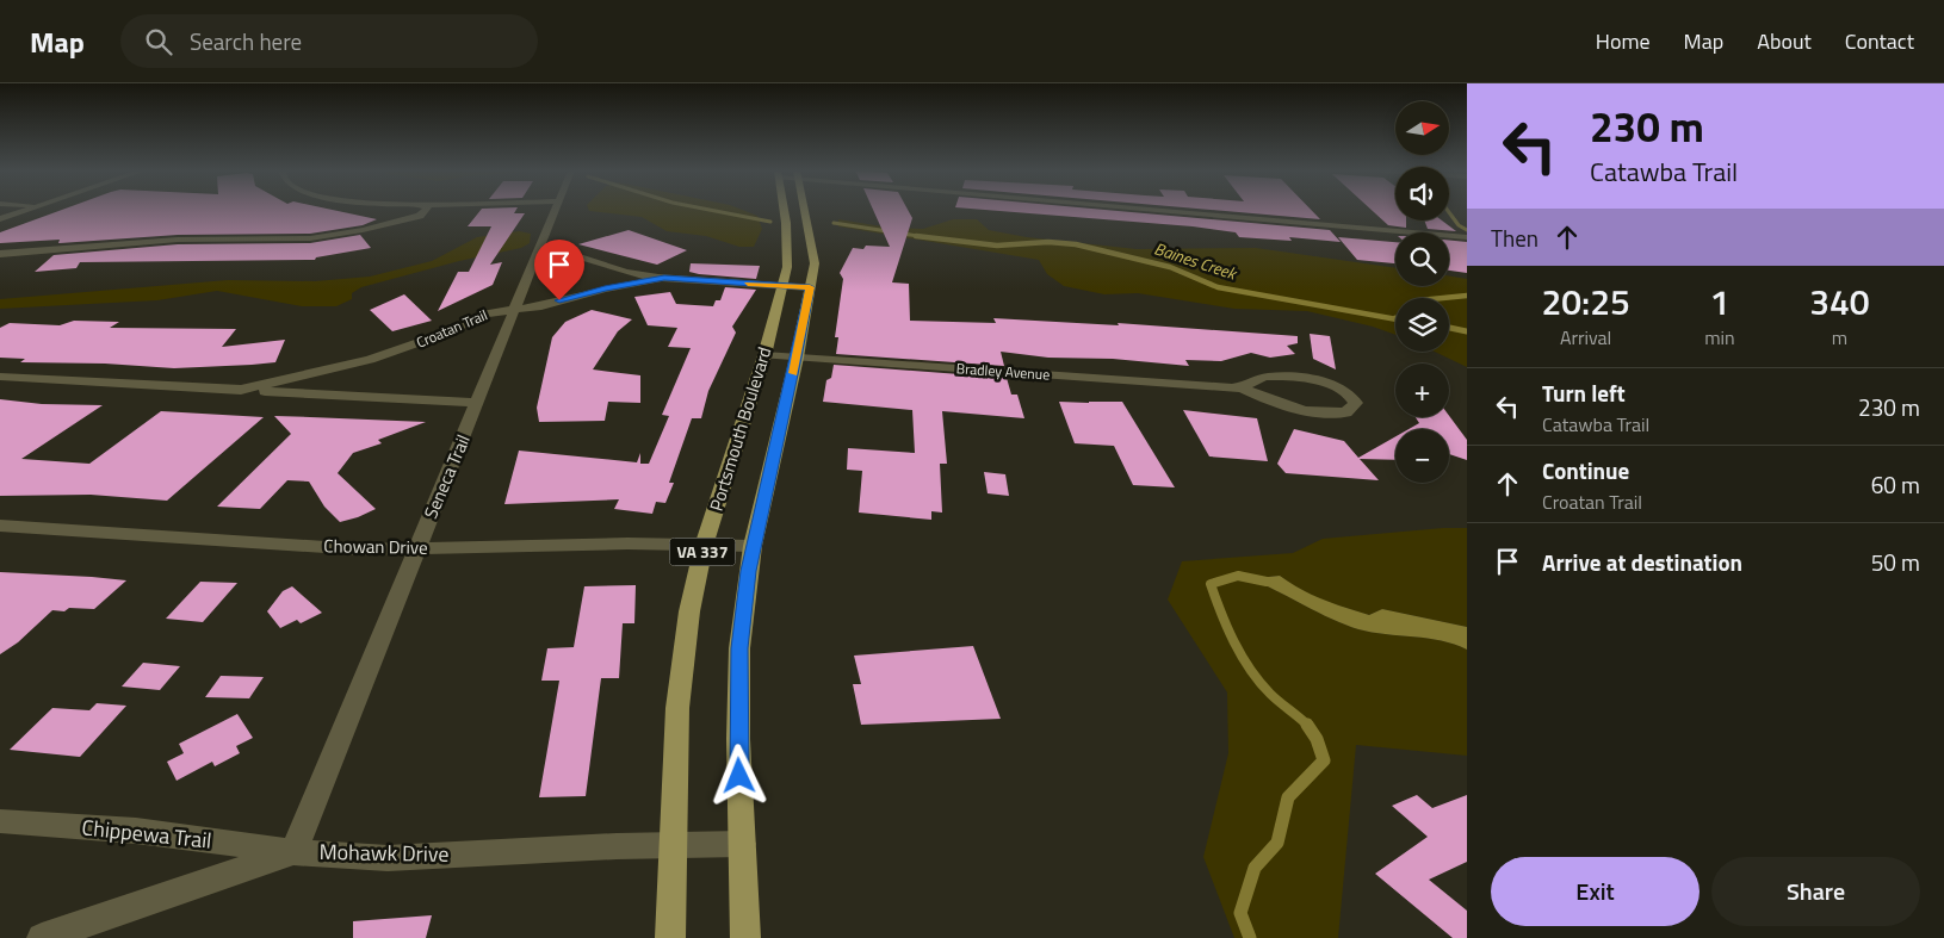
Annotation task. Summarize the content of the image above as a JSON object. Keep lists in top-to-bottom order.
{
  "streets": {
    "main road": ["Portsmouth Boulevard", "VA 337"],
    "street": [
      "Croatan Trail",
      "Bradley Avenue",
      "Seneca Trail",
      "Chowan Drive",
      "Chippewa Trail",
      "Mohawk Drive"
    ]
  },
  "crossings": [
    ["Croatan Trail", "Seneca Trail"],
    ["Bradley Avenue", "Portsmouth Boulevard"],
    ["Portsmouth Boulevard", "Chowan Drive"],
    ["Portsmouth Boulevard", "Mohawk Drive"],
    ["Seneca Trail", "Chowan Drive"],
    ["Seneca Trail", "Chippewa Trail"],
    ["Seneca Trail", "Mohawk Drive"],
    ["Chippewa Trail", "Mohawk Drive"]
  ],
  "water": ["Baines Creek"],
  "north": "right",
  "page": {
    "header": "Map",
    "search": "Search here",
    "nav": [
      "Home",
      "Map",
      "About",
      "Contact"
    ],
    "turn": ["230 m", "Catawba Trail"],
    "map_buttons": ["+", "−"],
    "then": "Then",
    "eta": [
      "20:25",
      "Arrival",
      "1",
      "min",
      "340",
      "m"
    ],
    "list": [
      {
        "name": "Turn left",
        "note": "Catawba Trail",
        "value": "230 m"
      },
      {
        "name": "Continue",
        "note": "Croatan Trail",
        "value": "60 m"
      },
      {
        "name": "Arrive at destination",
        "value": "50 m"
      }
    ],
    "buttons": ["Exit", "Share"]
  }
}
